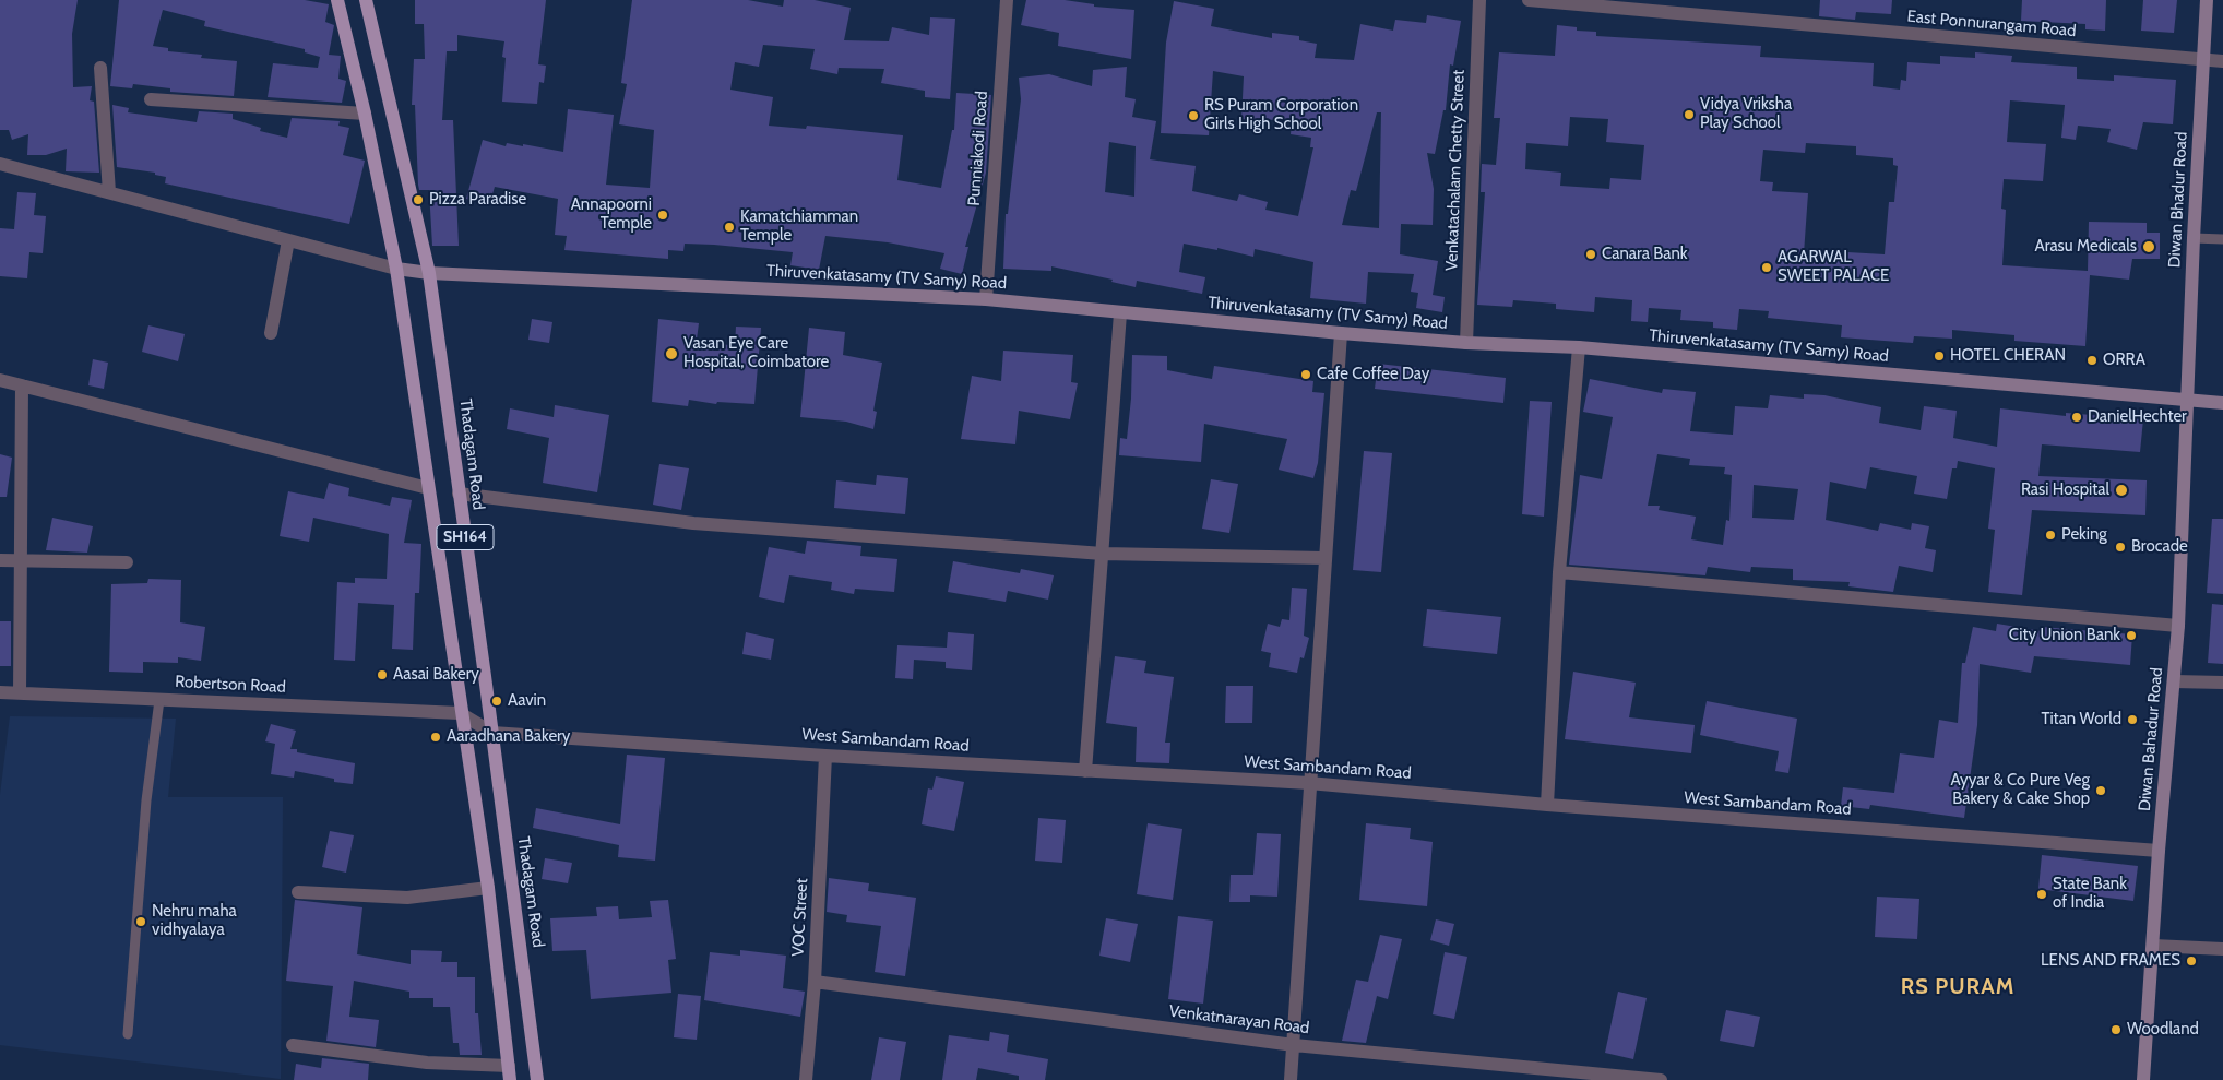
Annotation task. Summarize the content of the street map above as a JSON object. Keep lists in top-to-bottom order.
{
  "streets": {
    "main road": [
      "Diwan Bhadur Road",
      "Thiruvenkatasamy (TV Samy) Road",
      "Thadagam Road",
      "SH164",
      "Diwan Bahadur Road"
    ],
    "street": [
      "East Ponnurangam Road",
      "Punniakodi Road",
      "Venkatachalam Chetty Street",
      "Robertson Road",
      "West Sambandam Road",
      "VOC Street",
      "Venkatnarayan Road"
    ]
  },
  "crossings": [
    ["East Ponnurangam Road", "Diwan Bhadur Road"],
    ["Punniakodi Road", "Thiruvenkatasamy (TV Samy) Road"],
    ["Venkatachalam Chetty Street", "Thiruvenkatasamy (TV Samy) Road"],
    ["Diwan Bhadur Road", "Thiruvenkatasamy (TV Samy) Road"],
    ["Diwan Bhadur Road", "Diwan Bahadur Road"],
    ["Thiruvenkatasamy (TV Samy) Road", "Thadagam Road"],
    ["Thiruvenkatasamy (TV Samy) Road", "SH164"],
    ["Thiruvenkatasamy (TV Samy) Road", "Diwan Bahadur Road"],
    ["Thadagam Road", "West Sambandam Road"],
    ["SH164", "Robertson Road"],
    ["Diwan Bahadur Road", "West Sambandam Road"],
    ["West Sambandam Road", "VOC Street"],
    ["VOC Street", "Venkatnarayan Road"]
  ],
  "districts": ["RS PURAM"],
  "places": [
    "Vidya Vriksha Play School",
    "RS Puram Corporation Girls High School",
    "Pizza Paradise",
    "Annapoorni Temple",
    "Kamatchiamman Temple",
    "Arasu Medicals",
    "Canara Bank",
    "AGARWAL SWEET PALACE",
    "Vasan Eye Care Hospital, Coimbatore",
    "HOTEL CHERAN",
    "ORRA",
    "Cafe Coffee Day",
    "DanielHechter",
    "Rasi Hospital",
    "Peking",
    "Brocade",
    "City Union Bank",
    "Aasai Bakery",
    "Aavin",
    "Titan World",
    "Aaradhana Bakery",
    "Ayyar & Co Pure Veg Bakery & Cake Shop",
    "State Bank of India",
    "Nehru maha vidhyalaya",
    "LENS AND FRAMES",
    "Woodland"
  ]
}
